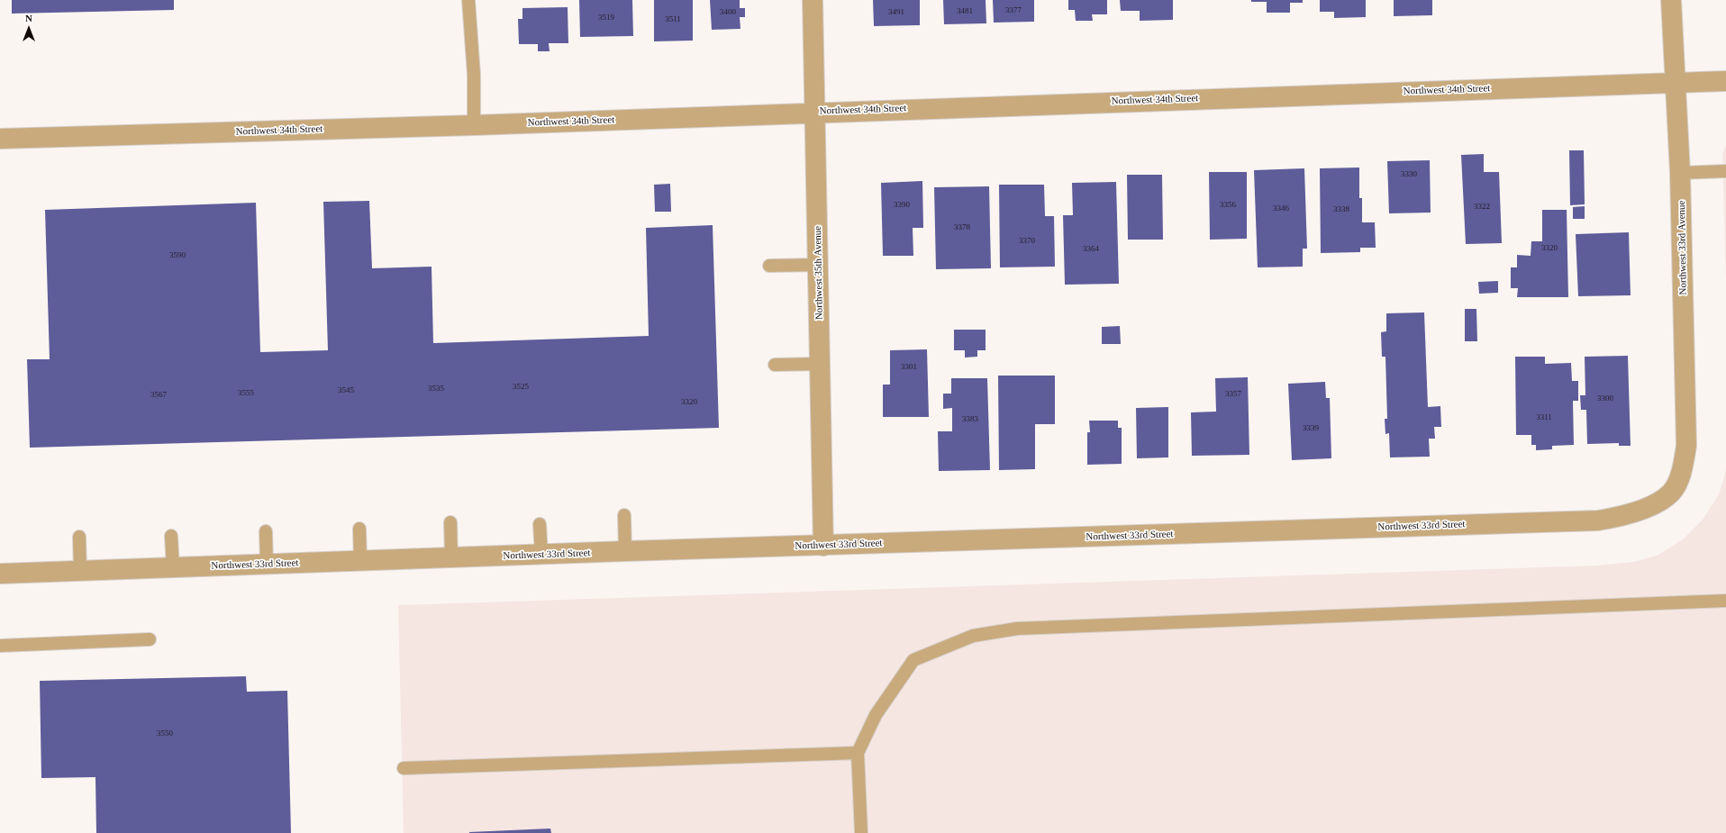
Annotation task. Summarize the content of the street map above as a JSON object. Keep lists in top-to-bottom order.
{
  "streets": {
    "street": [
      "Northwest 34th Street",
      "Northwest 33rd Avenue",
      "Northwest 35th Avenue",
      "Northwest 33rd Street"
    ]
  },
  "crossings": [
    ["Northwest 34th Street", "Northwest 33rd Avenue"],
    ["Northwest 34th Street", "Northwest 35th Avenue"],
    ["Northwest 33rd Avenue", "Northwest 33rd Street"],
    ["Northwest 35th Avenue", "Northwest 33rd Street"]
  ],
  "house_numbers": [
    "3377",
    "3481",
    "3400",
    "3491",
    "3519",
    "3511",
    "3330",
    "3390",
    "3356",
    "3322",
    "3346",
    "3338",
    "3378",
    "3370",
    "3320",
    "3364",
    "3590",
    "3301",
    "3525",
    "3535",
    "3545",
    "3555",
    "3357",
    "3567",
    "3300",
    "3320",
    "3311",
    "3383",
    "3339",
    "3550"
  ],
  "north": "top"
}
